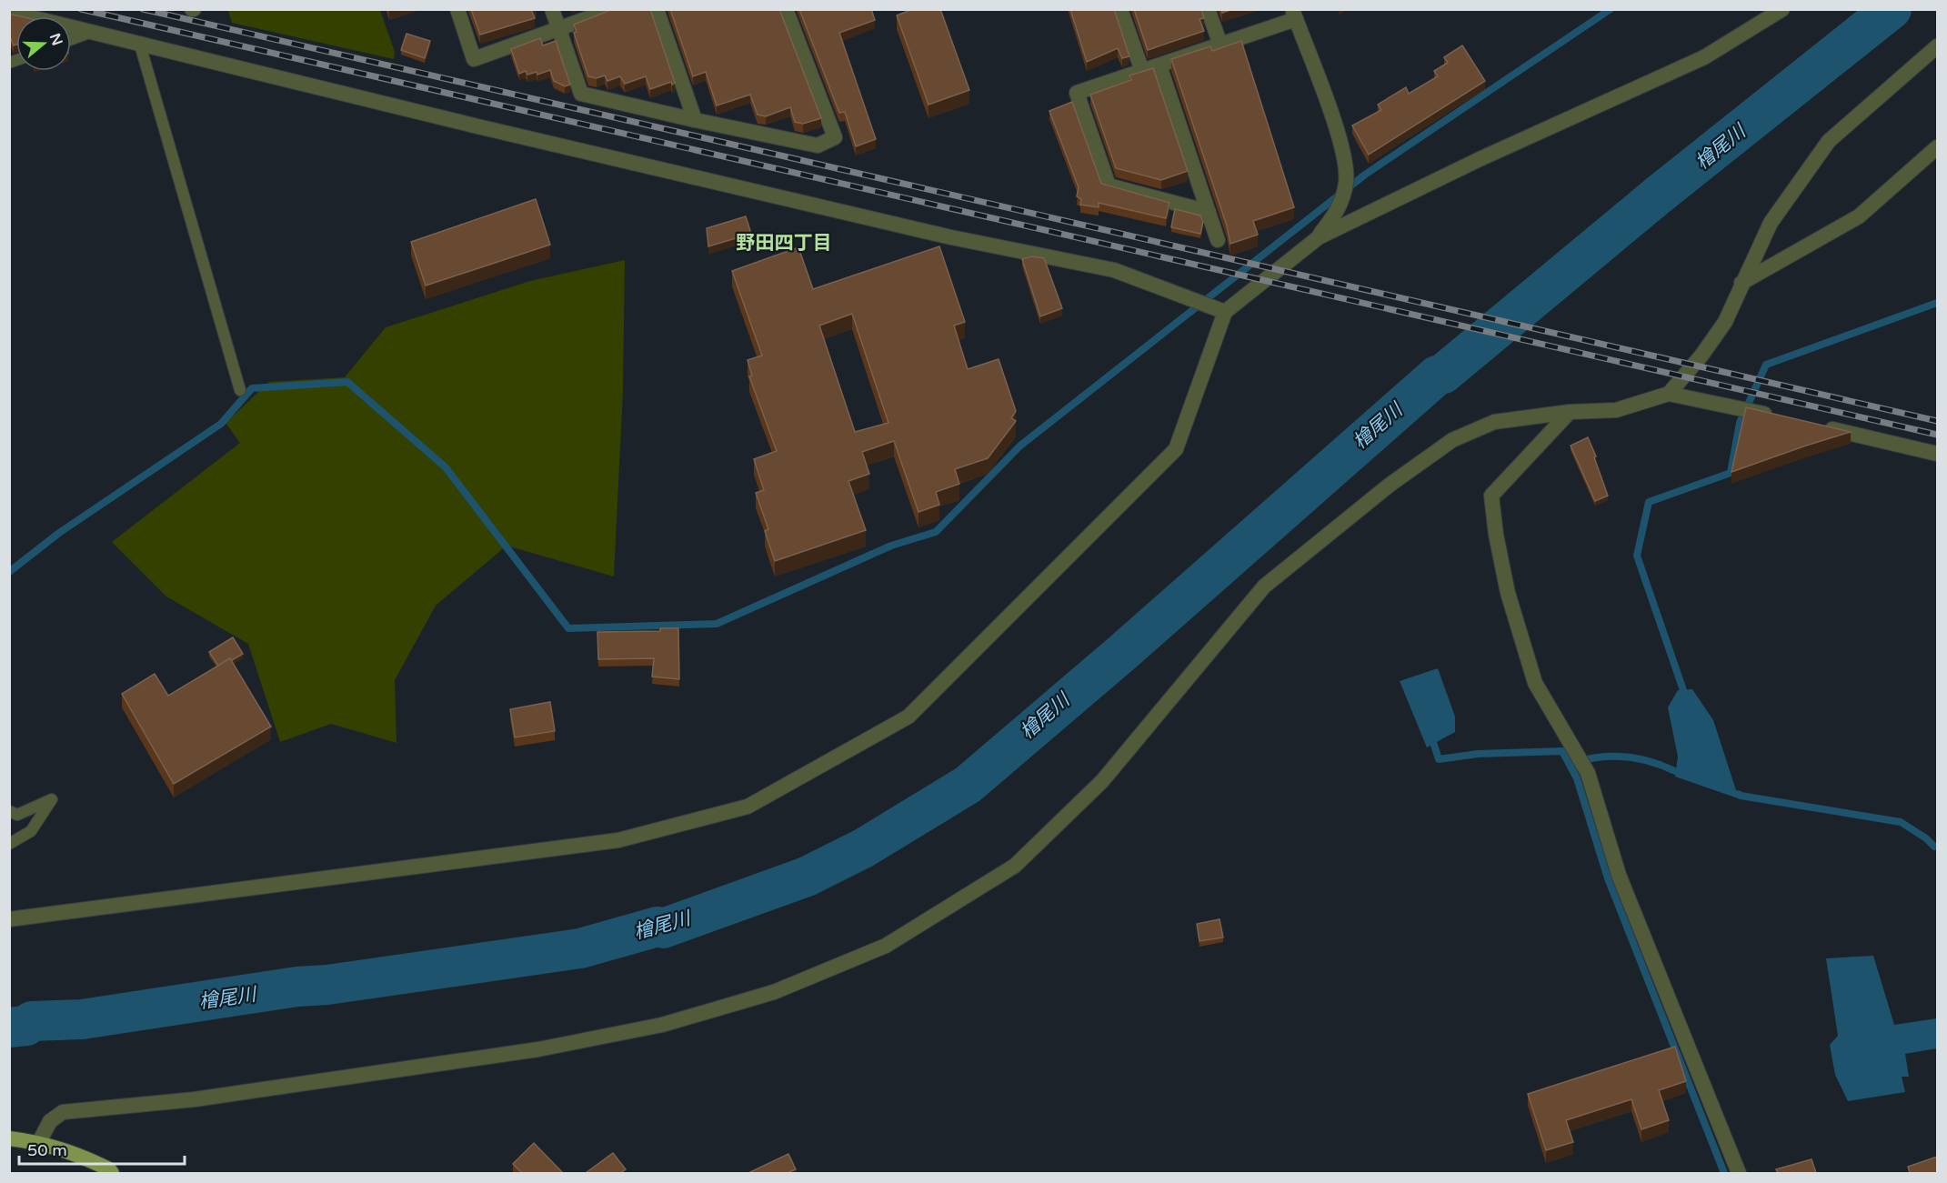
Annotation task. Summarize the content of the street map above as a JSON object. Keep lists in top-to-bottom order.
{
  "districts": ["野田四丁目"],
  "water": ["檜尾川"],
  "scale_bar": "50 m",
  "north": "right"
}
